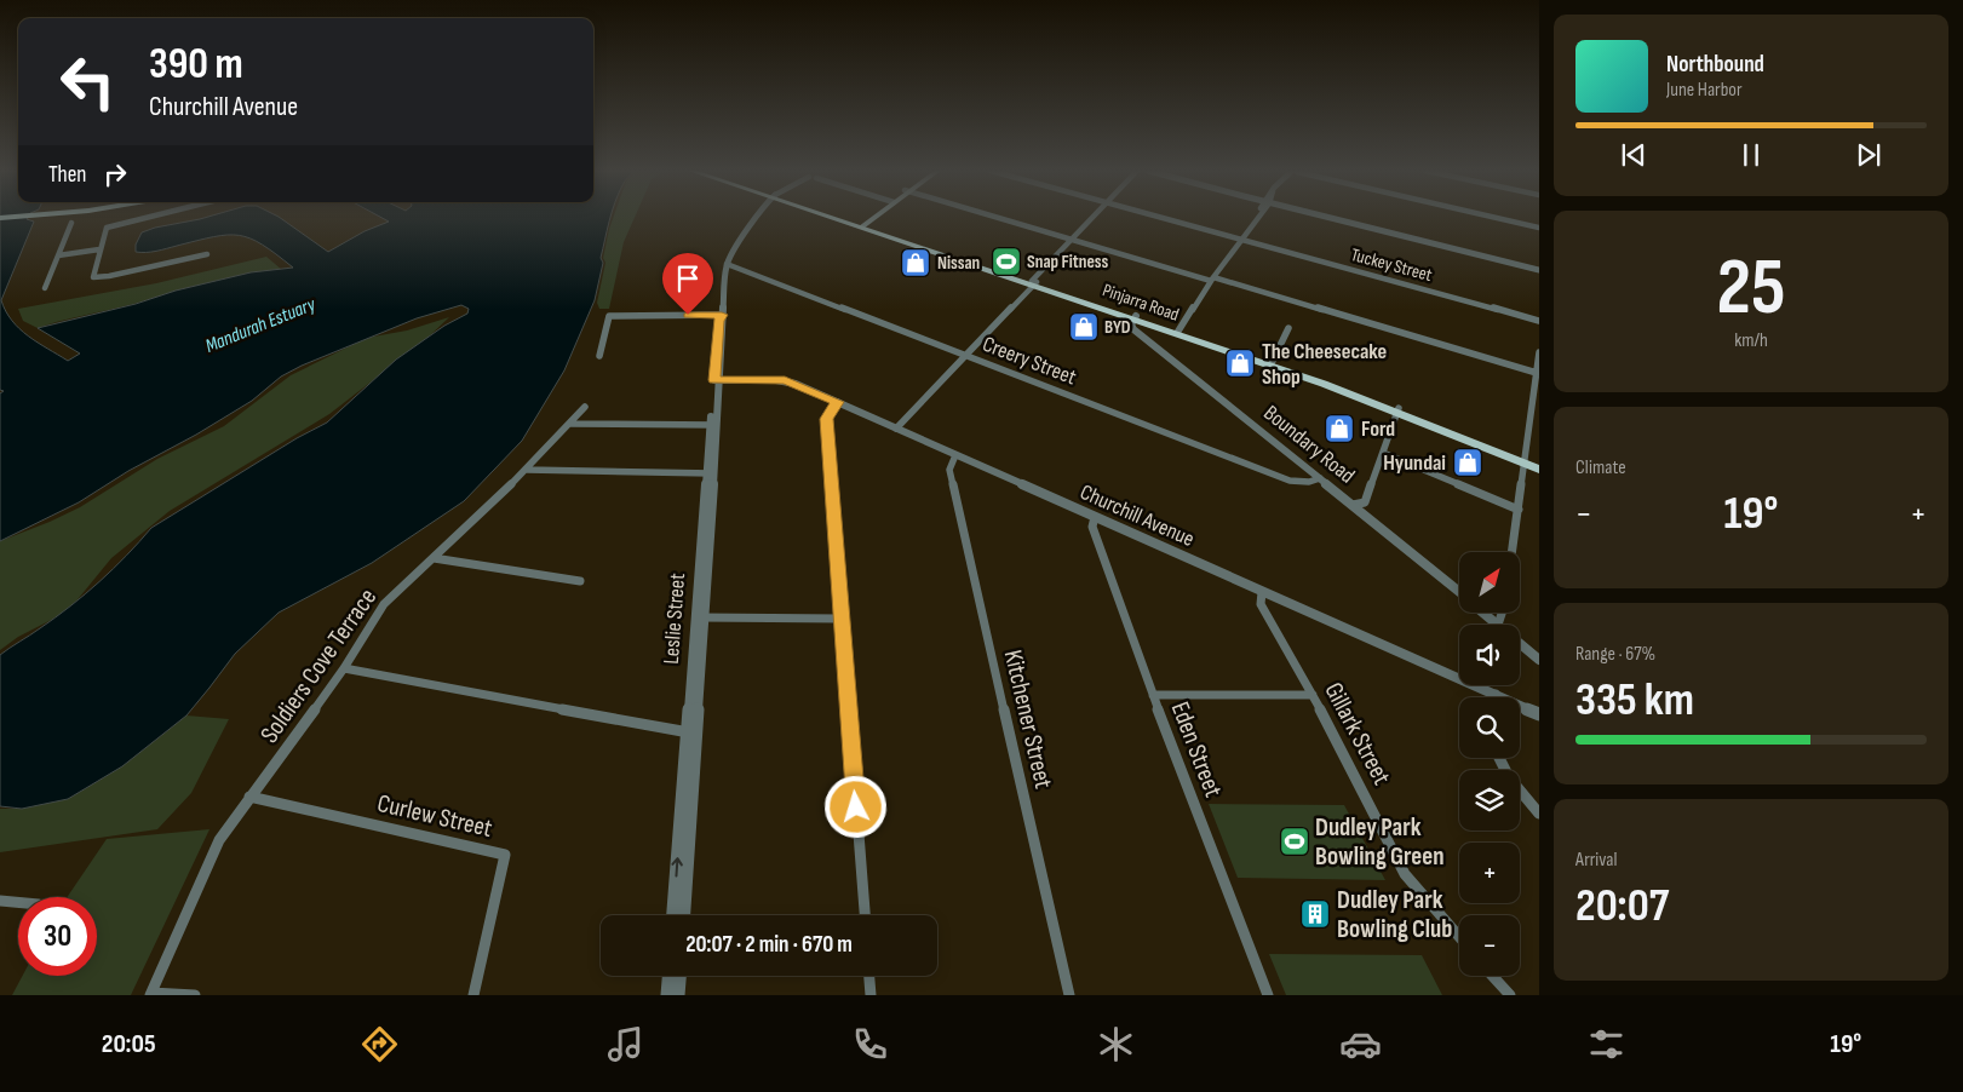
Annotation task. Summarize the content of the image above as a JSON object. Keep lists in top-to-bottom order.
{
  "streets": {
    "main road": ["Pinjarra Road"],
    "street": [
      "Tuckey Street",
      "Creery Street",
      "Boundary Road",
      "Churchill Avenue",
      "Leslie Street",
      "Soldiers Cove Terrace",
      "Kitchener Street",
      "Gillark Street",
      "Eden Street",
      "Curlew Street"
    ]
  },
  "crossings": [
    ["Pinjarra Road", "Boundary Road"],
    ["Creery Street", "Boundary Road"],
    ["Creery Street", "Leslie Street"],
    ["Churchill Avenue", "Leslie Street"],
    ["Churchill Avenue", "Kitchener Street"],
    ["Churchill Avenue", "Gillark Street"],
    ["Churchill Avenue", "Eden Street"],
    ["Soldiers Cove Terrace", "Curlew Street"]
  ],
  "water": ["Mandurah Estuary"],
  "places": {
    "sports": ["Snap Fitness", "Dudley Park Bowling Green"],
    "shop": [
      "Nissan",
      "BYD",
      "The Cheesecake Shop",
      "Ford",
      "Hyundai"
    ],
    "building": ["Dudley Park Bowling Club"]
  },
  "north": "top right",
  "page": {
    "turn": ["390 m", "Churchill Avenue"],
    "song": ["Northbound", "June Harbor"],
    "then": "Then",
    "tile": [
      ["25", "km/h"],
      "Climate",
      ["Range · 67%", "335 km"],
      ["Arrival", "20:07"]
    ],
    "heat": ["−", "19°", "+"],
    "map_buttons": ["+", "−"],
    "limit": "30",
    "trip": "20:07 · 2 min · 670 m",
    "tabs": ["20:05", "19°"]
  }
}
